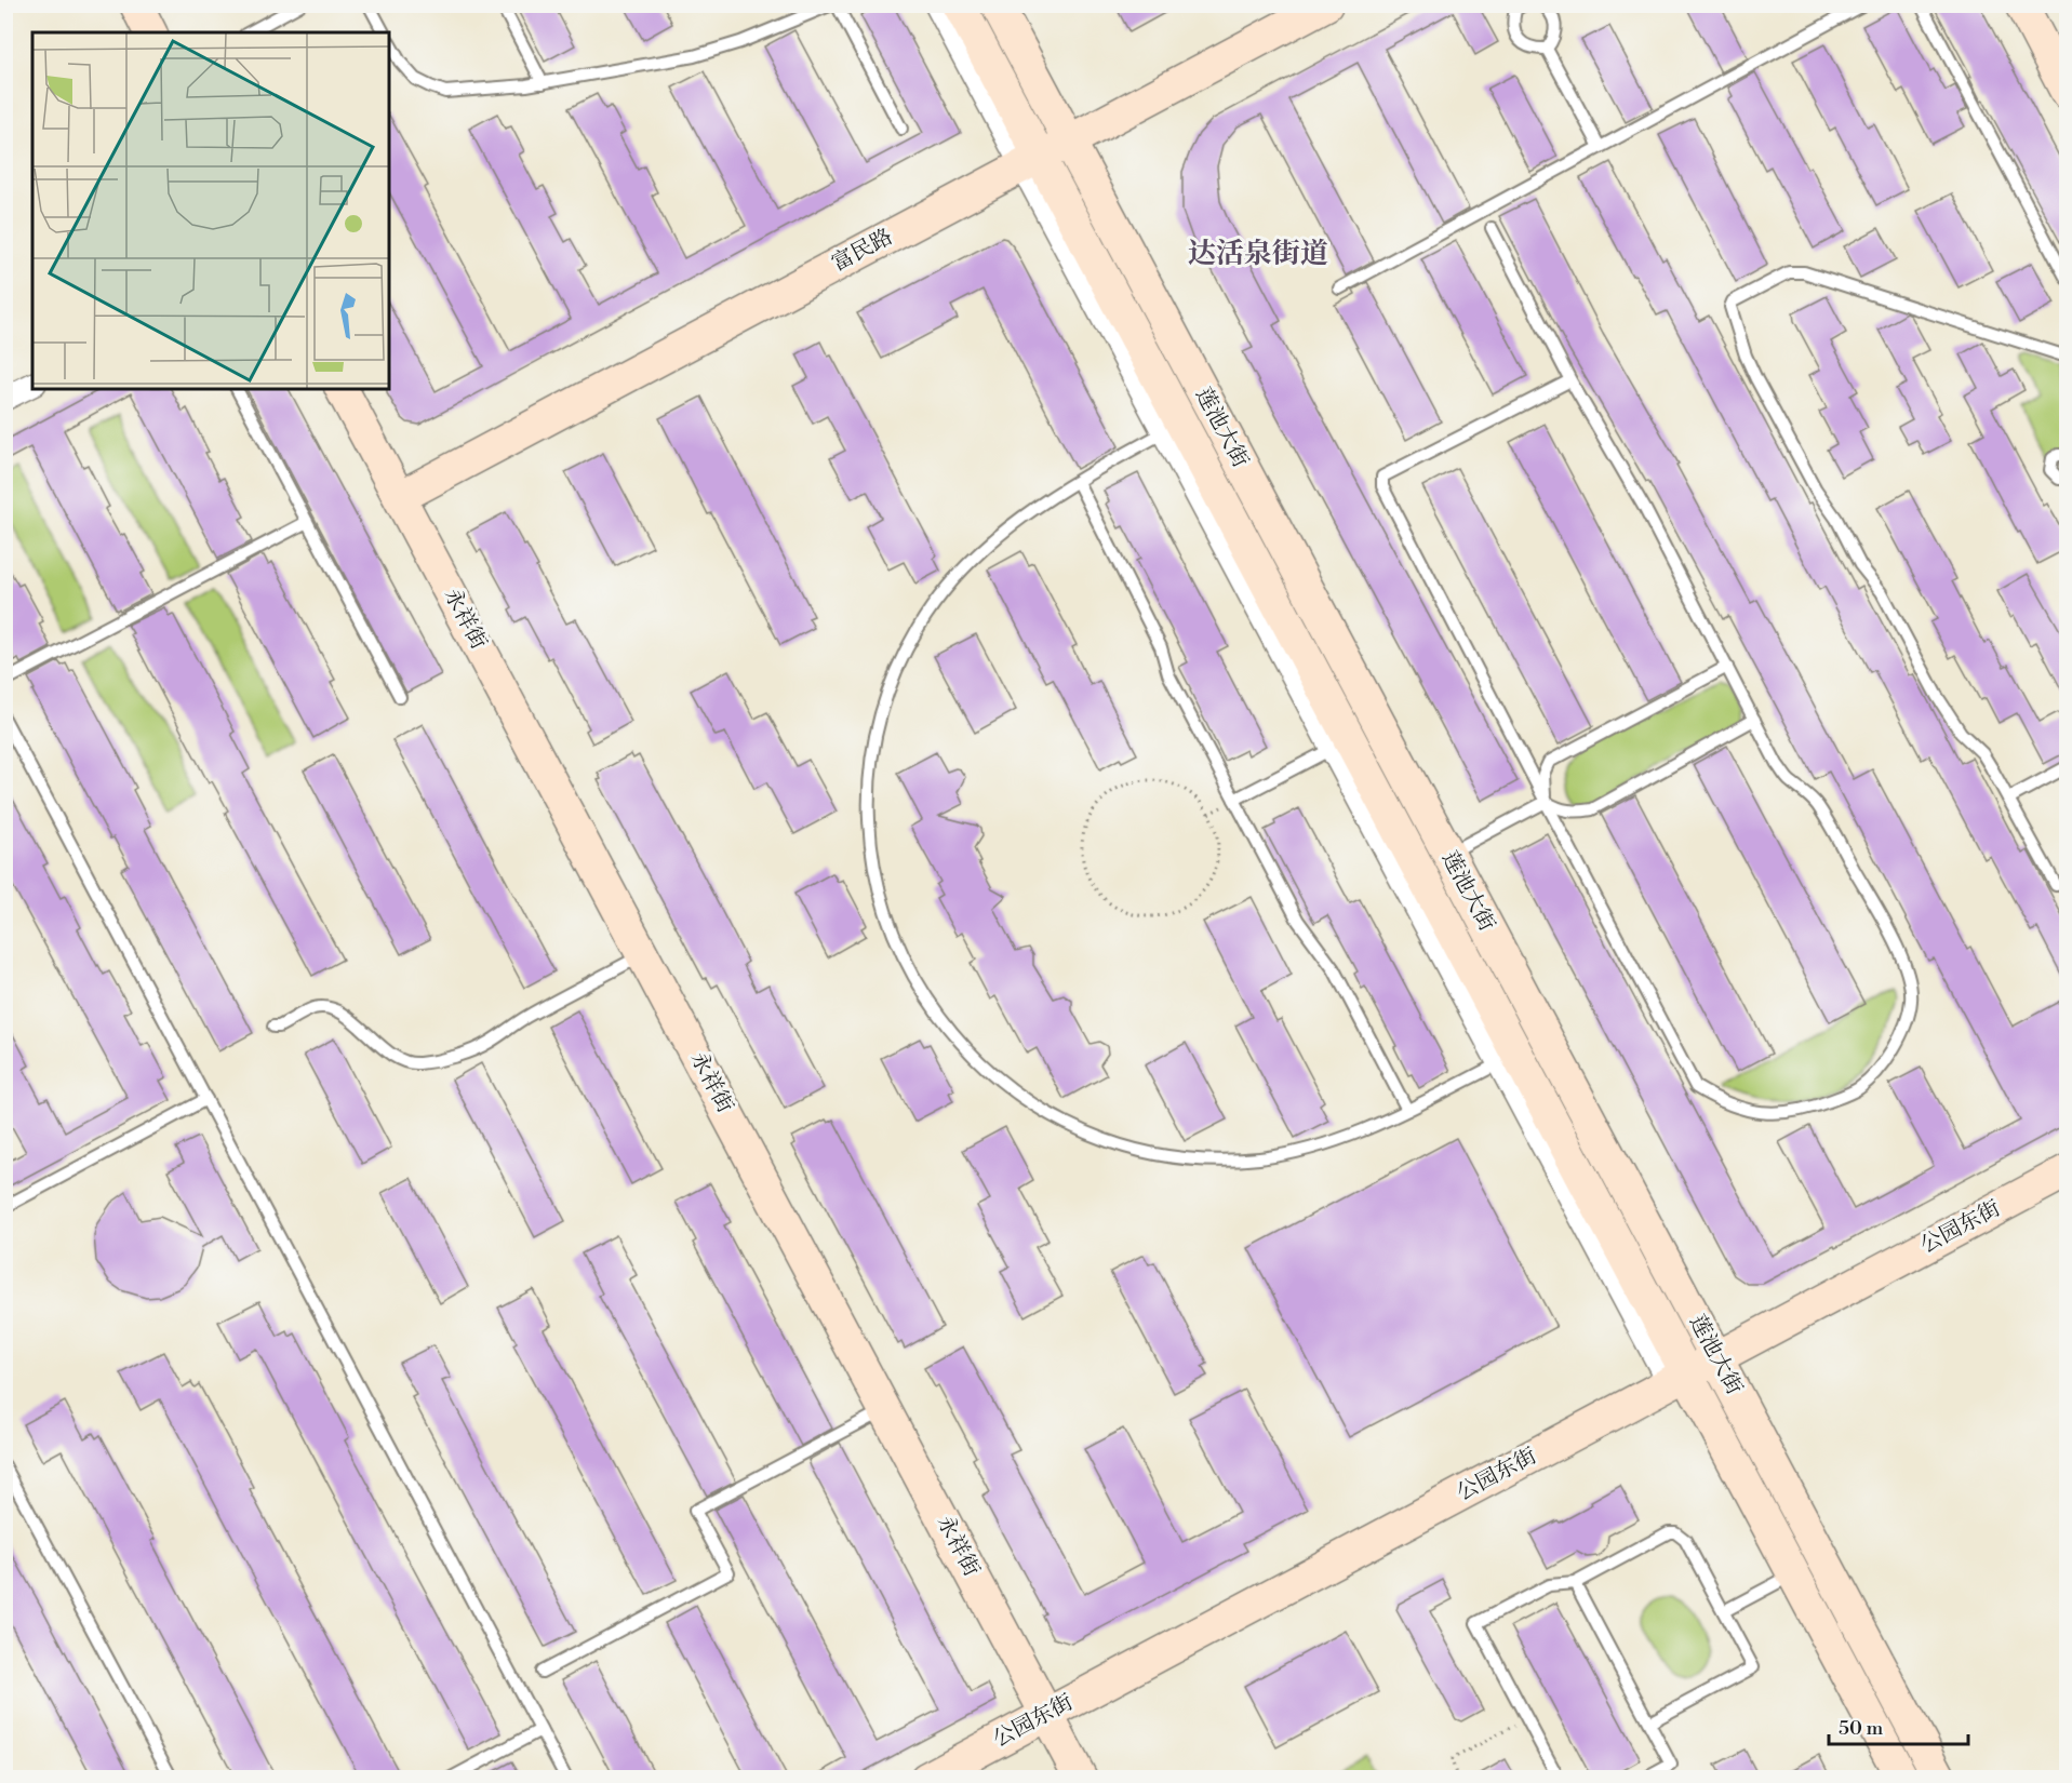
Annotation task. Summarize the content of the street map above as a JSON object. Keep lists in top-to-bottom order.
{
  "streets": {
    "street": [
      "富民路",
      "莲池大街",
      "永祥街",
      "公园东街"
    ]
  },
  "crossings": [
    ["富民路", "莲池大街"],
    ["富民路", "永祥街"],
    ["莲池大街", "公园东街"],
    ["永祥街", "公园东街"]
  ],
  "districts": ["达活泉街道"],
  "scale_bar": "50 m"
}
